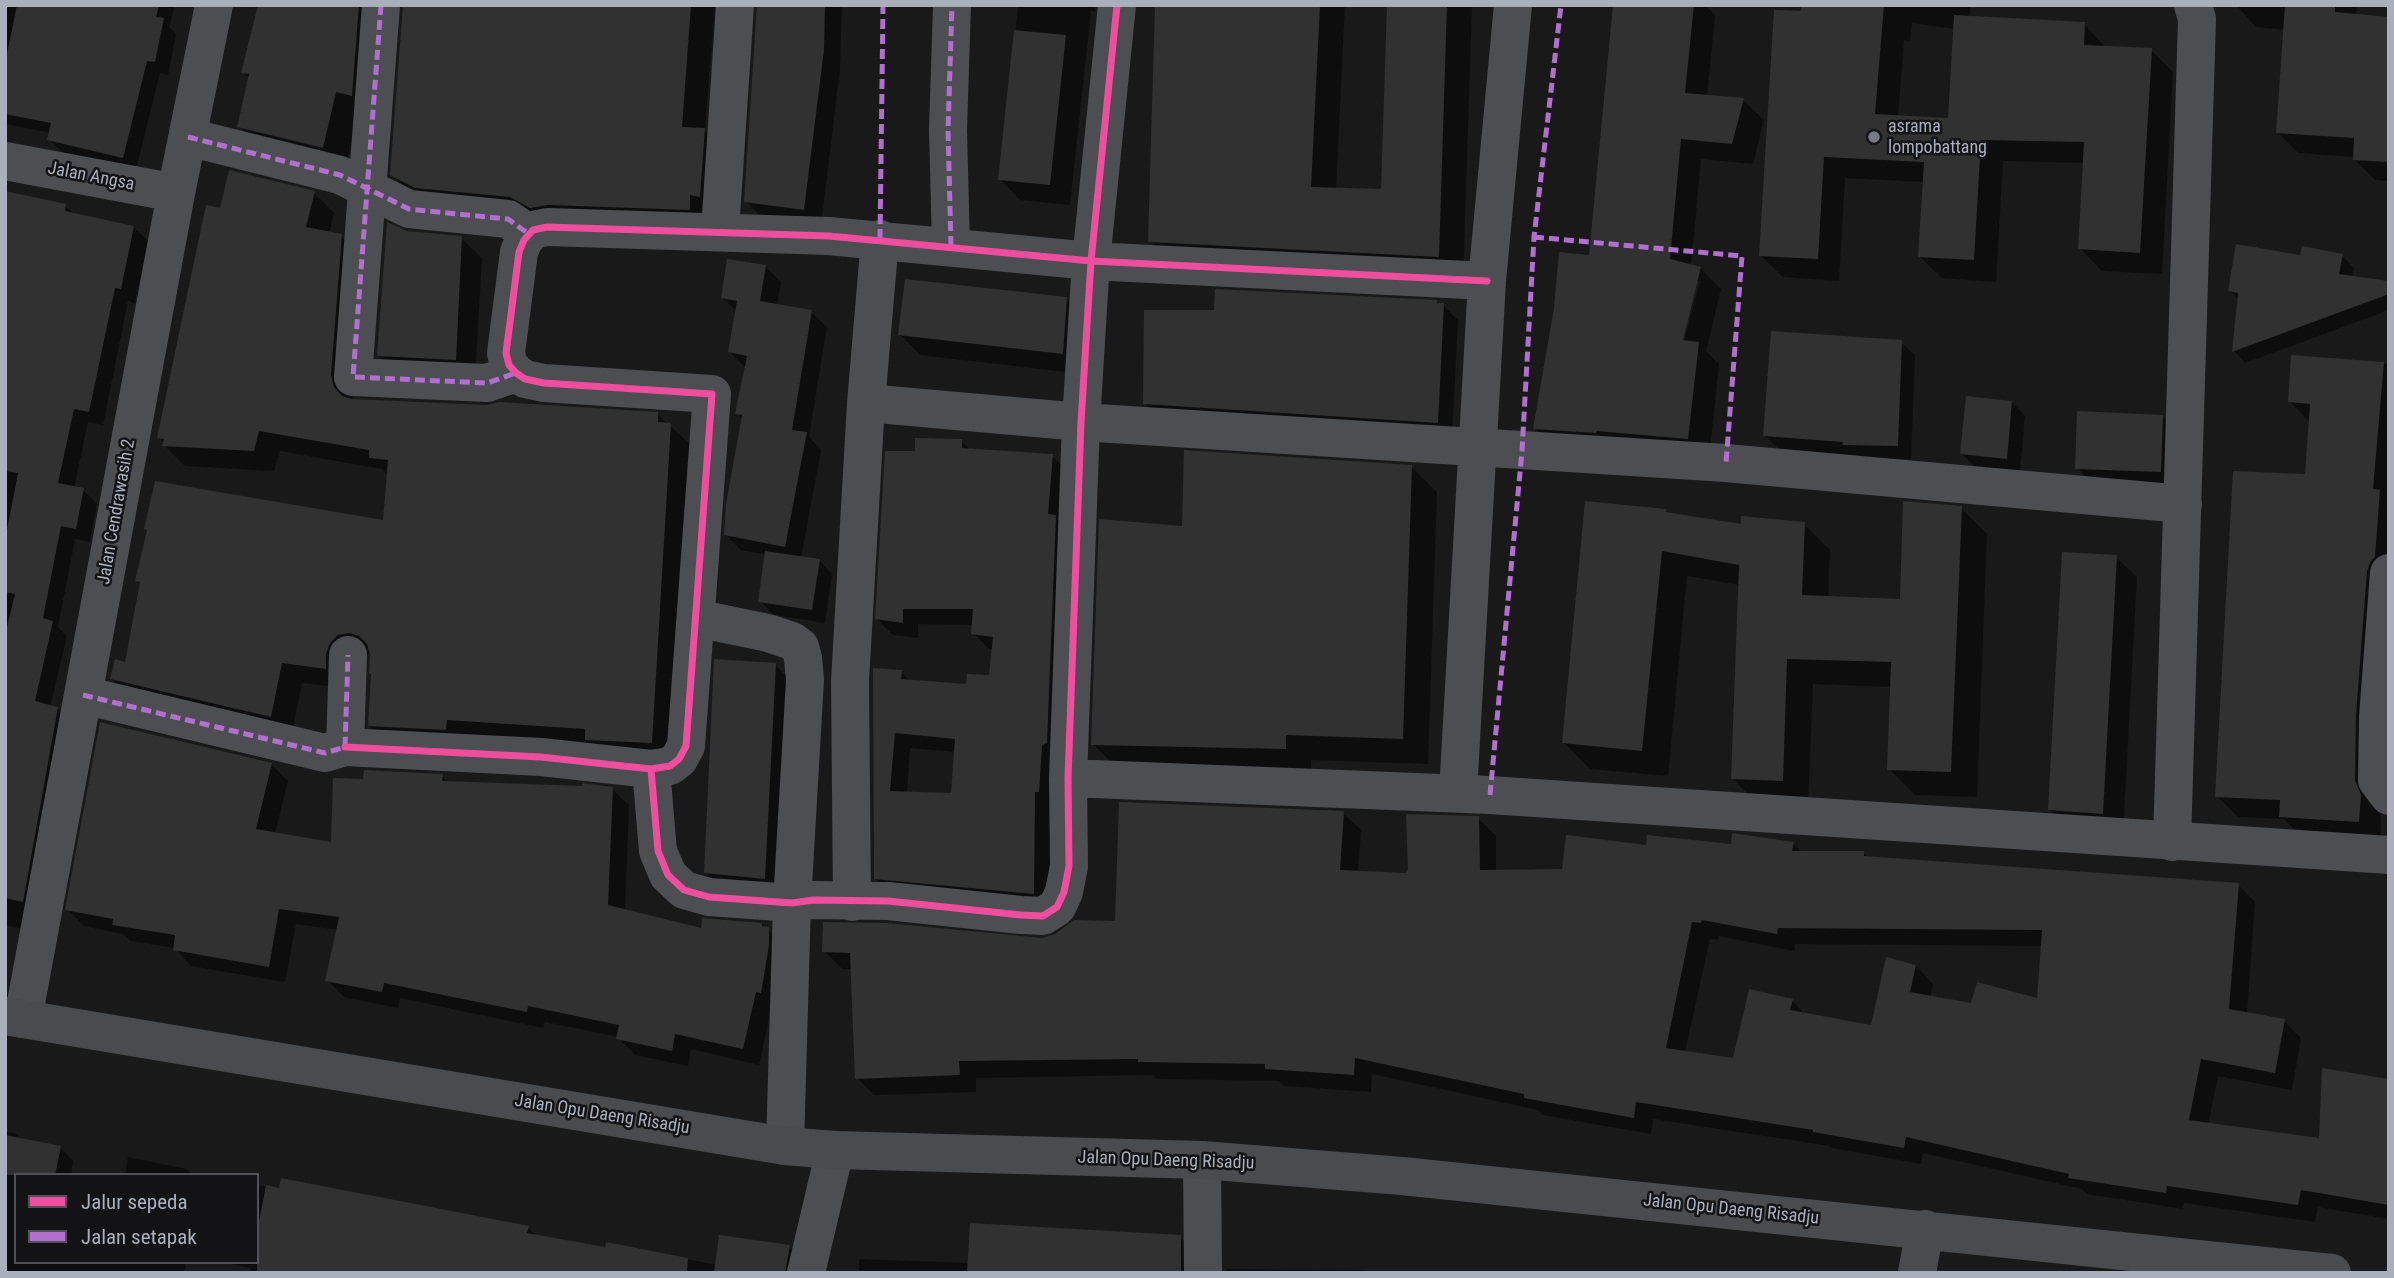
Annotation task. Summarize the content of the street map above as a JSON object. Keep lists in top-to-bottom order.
{
  "streets": {
    "main road": ["Jalan Opu Daeng Risadju"],
    "street": ["Jalan Angsa", "Jalan Cendrawasih 2"]
  },
  "crossings": [
    ["Jalan Angsa", "Jalan Cendrawasih 2"],
    ["Jalan Cendrawasih 2", "Jalan Opu Daeng Risadju"]
  ],
  "places": ["asrama lompobattang"],
  "legend": ["Jalur sepeda", "Jalan setapak"]
}
